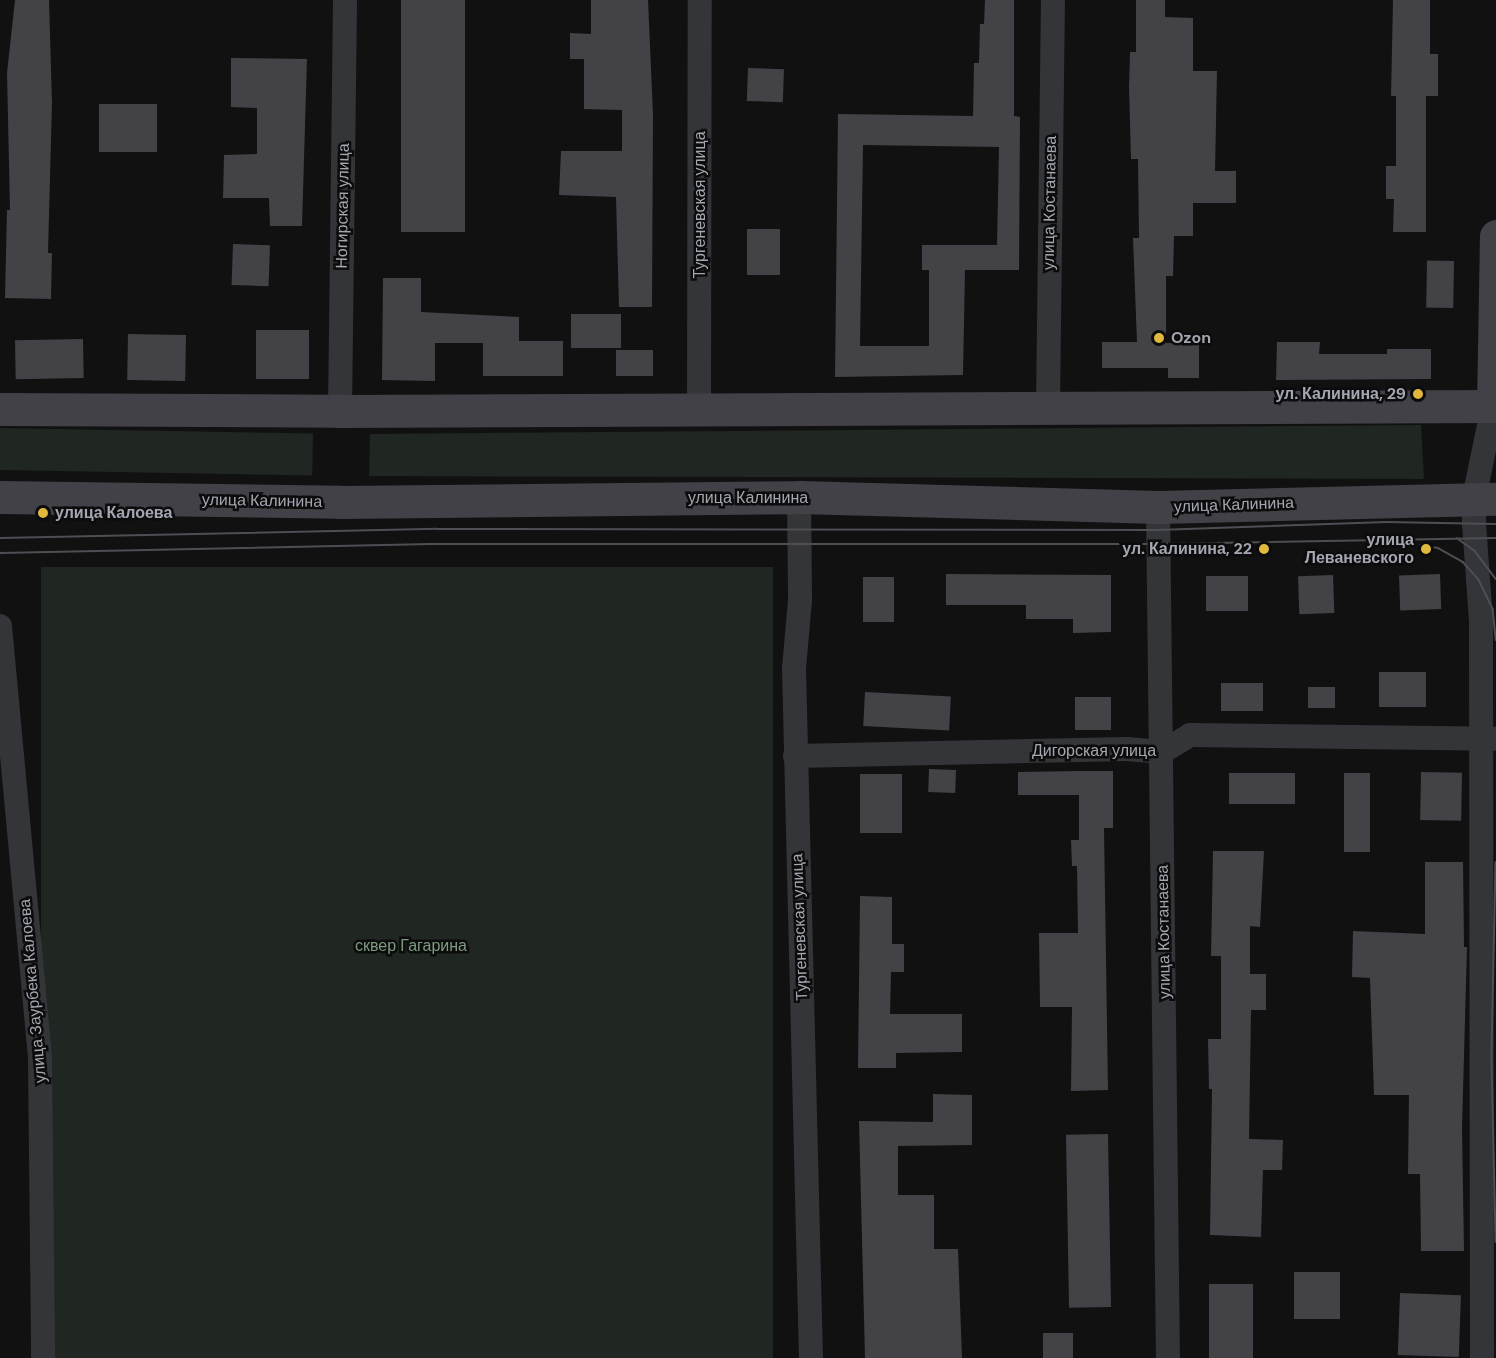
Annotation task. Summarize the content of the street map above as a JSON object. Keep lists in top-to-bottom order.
{
  "streets": {
    "main road": ["улица Калинина"],
    "street": [
      "улица Костанаева",
      "Тургеневская улица",
      "Ногирская улица",
      "Дигорская улица",
      "улица Заурбека Калоева"
    ]
  },
  "crossings": [
    ["улица Костанаева", "улица Калинина"],
    ["улица Костанаева", "Дигорская улица"],
    ["Тургеневская улица", "улица Калинина"],
    ["Тургеневская улица", "Дигорская улица"]
  ],
  "parks": ["сквер Гагарина"],
  "places": [
    "Ozon",
    "ул. Калинина, 29",
    "улица Калоева",
    "ул. Калинина, 22",
    "улица Леваневского"
  ]
}
